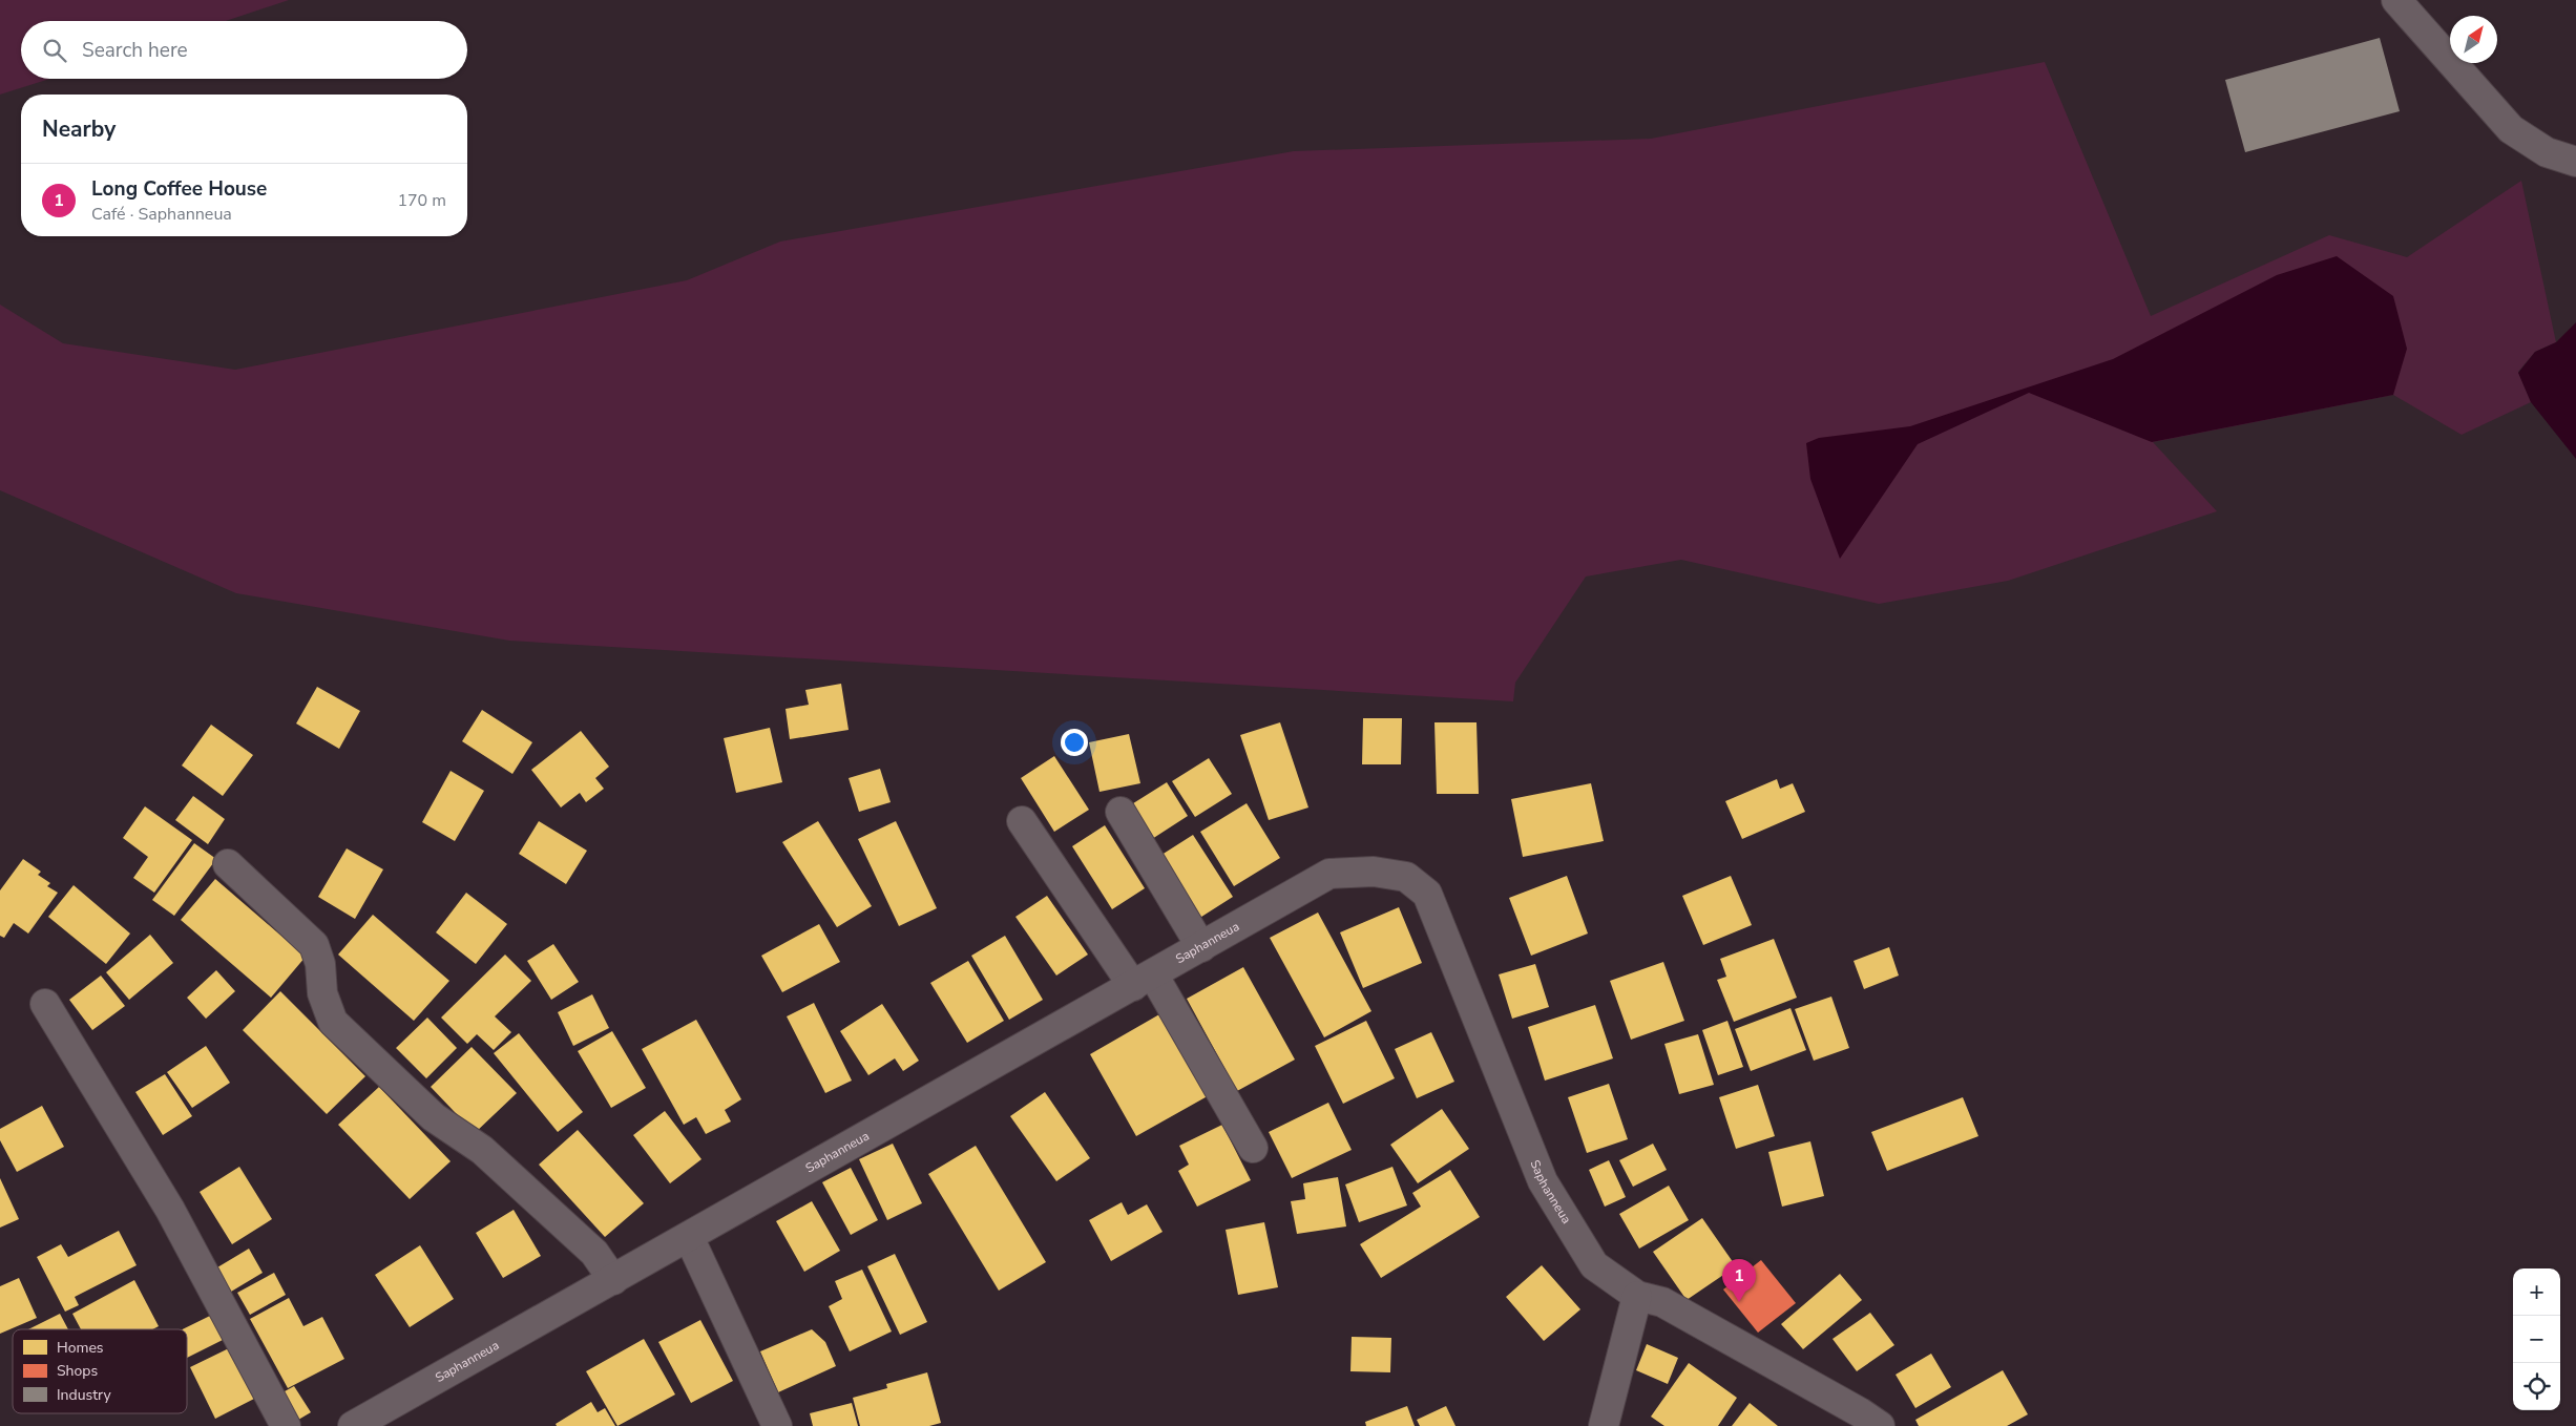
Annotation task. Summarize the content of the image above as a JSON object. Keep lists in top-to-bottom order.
{
  "streets": {
    "street": ["Saphanneua"]
  },
  "legend": ["Homes", "Shops", "Industry"],
  "north": "top right",
  "page": {
    "search": "Search here",
    "heading": "Nearby",
    "list": [
      {
        "mark": "1",
        "name": "Long Coffee House",
        "note": "Café · Saphanneua",
        "value": "170 m"
      }
    ],
    "pins": "1",
    "map_buttons": ["+", "−"]
  }
}
